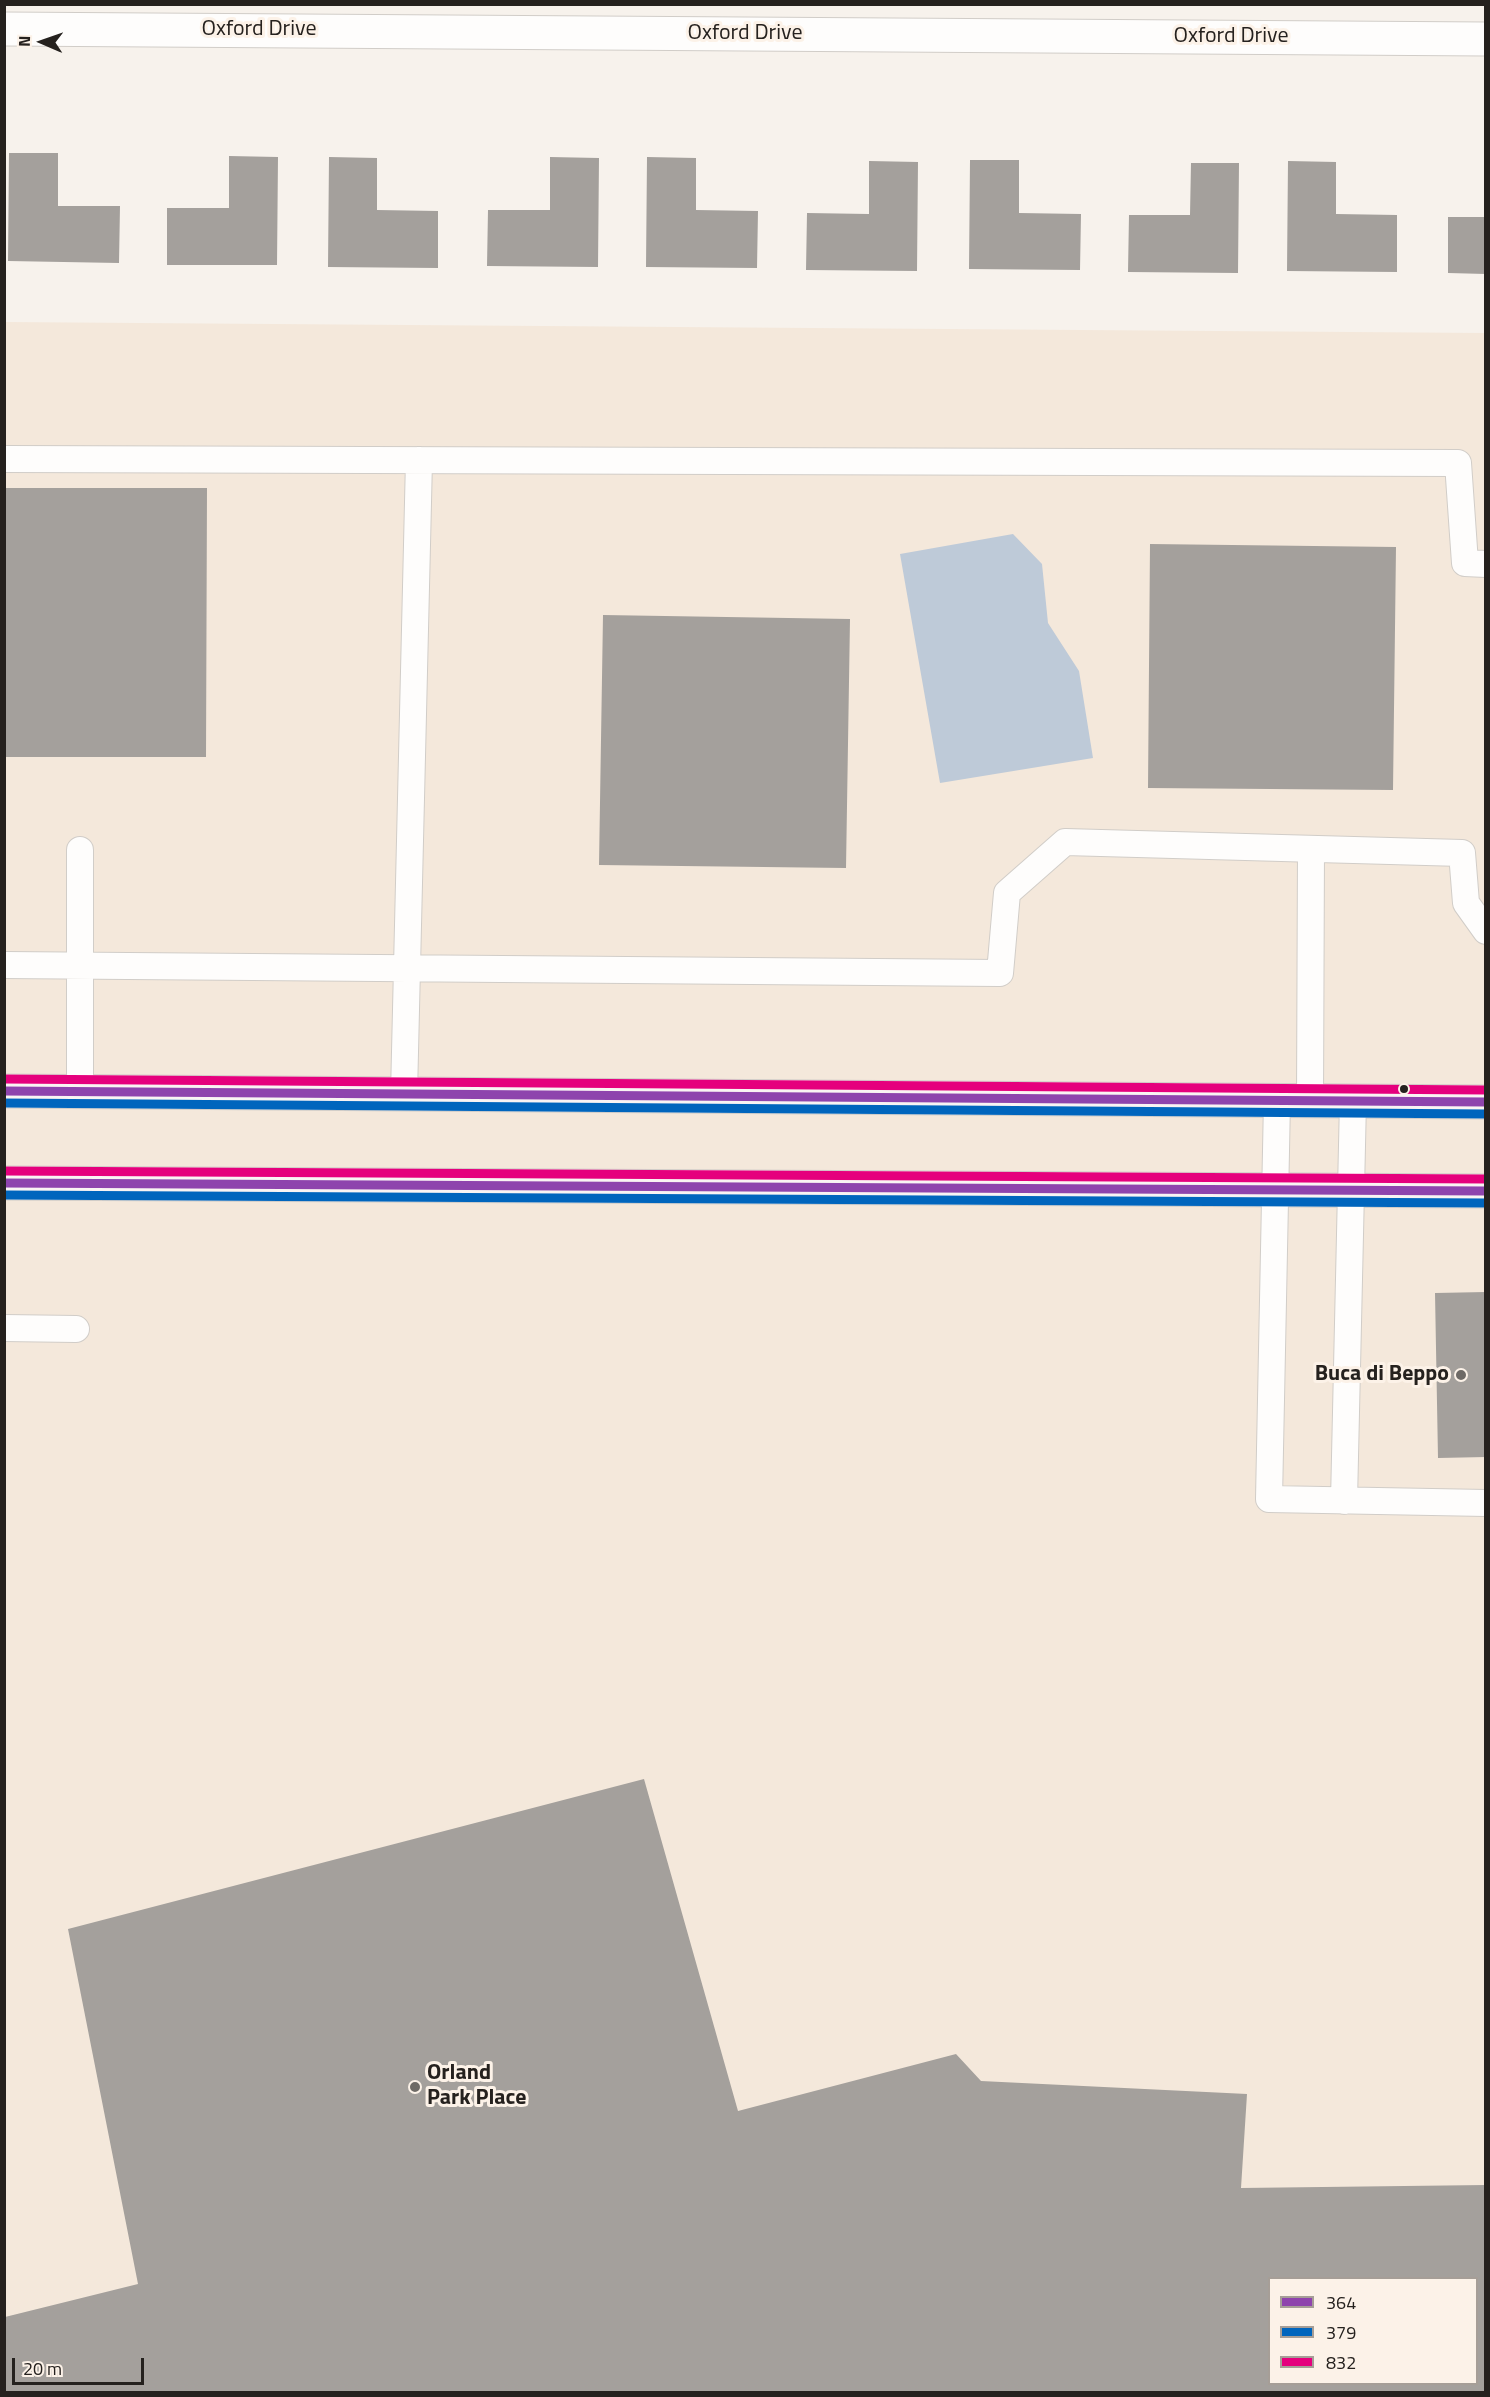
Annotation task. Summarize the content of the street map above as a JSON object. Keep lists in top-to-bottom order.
{
  "streets": {
    "street": ["Oxford Drive"]
  },
  "places": ["Buca di Beppo", "Orland Park Place"],
  "lines": ["transit line 832", "transit line 364", "transit line 379"],
  "legend": ["364", "379", "832"],
  "scale_bar": "20 m",
  "north": "left"
}
